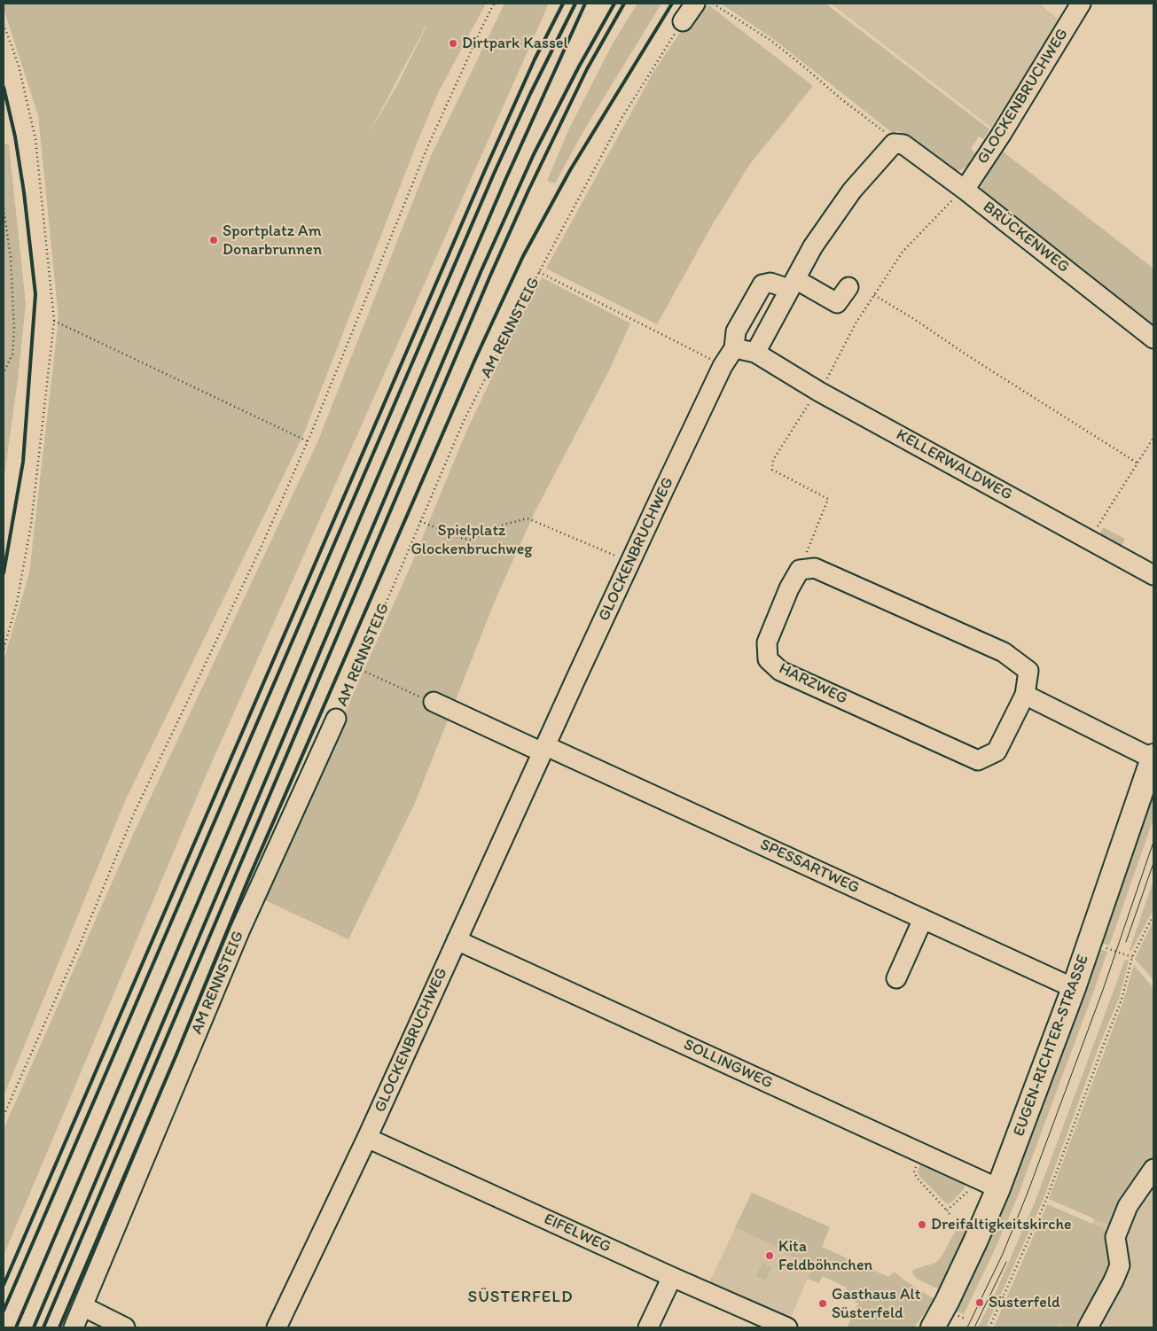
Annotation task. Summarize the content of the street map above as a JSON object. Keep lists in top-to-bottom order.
{
  "streets": {
    "main road": ["EUGEN-RICHTER-STRASSE"],
    "street": [
      "GLOCKENBRUCHWEG",
      "BRÜCKENWEG",
      "AM RENNSTEIG",
      "KELLERWALDWEG",
      "HARZWEG",
      "SPESSARTWEG",
      "SOLLINGWEG",
      "EIFELWEG"
    ]
  },
  "crossings": [
    ["GLOCKENBRUCHWEG", "BRÜCKENWEG"],
    ["GLOCKENBRUCHWEG", "SPESSARTWEG"],
    ["GLOCKENBRUCHWEG", "SOLLINGWEG"],
    ["GLOCKENBRUCHWEG", "EIFELWEG"],
    ["SPESSARTWEG", "EUGEN-RICHTER-STRASSE"],
    ["EUGEN-RICHTER-STRASSE", "SOLLINGWEG"]
  ],
  "districts": ["SÜSTERFELD"],
  "parks": ["Spielplatz Glockenbruchweg"],
  "places": [
    "Dirtpark Kassel",
    "Sportplatz Am Donarbrunnen",
    "Dreifaltigkeitskirche",
    "Kita Feldböhnchen",
    "Süsterfeld",
    "Gasthaus Alt Süsterfeld"
  ]
}
